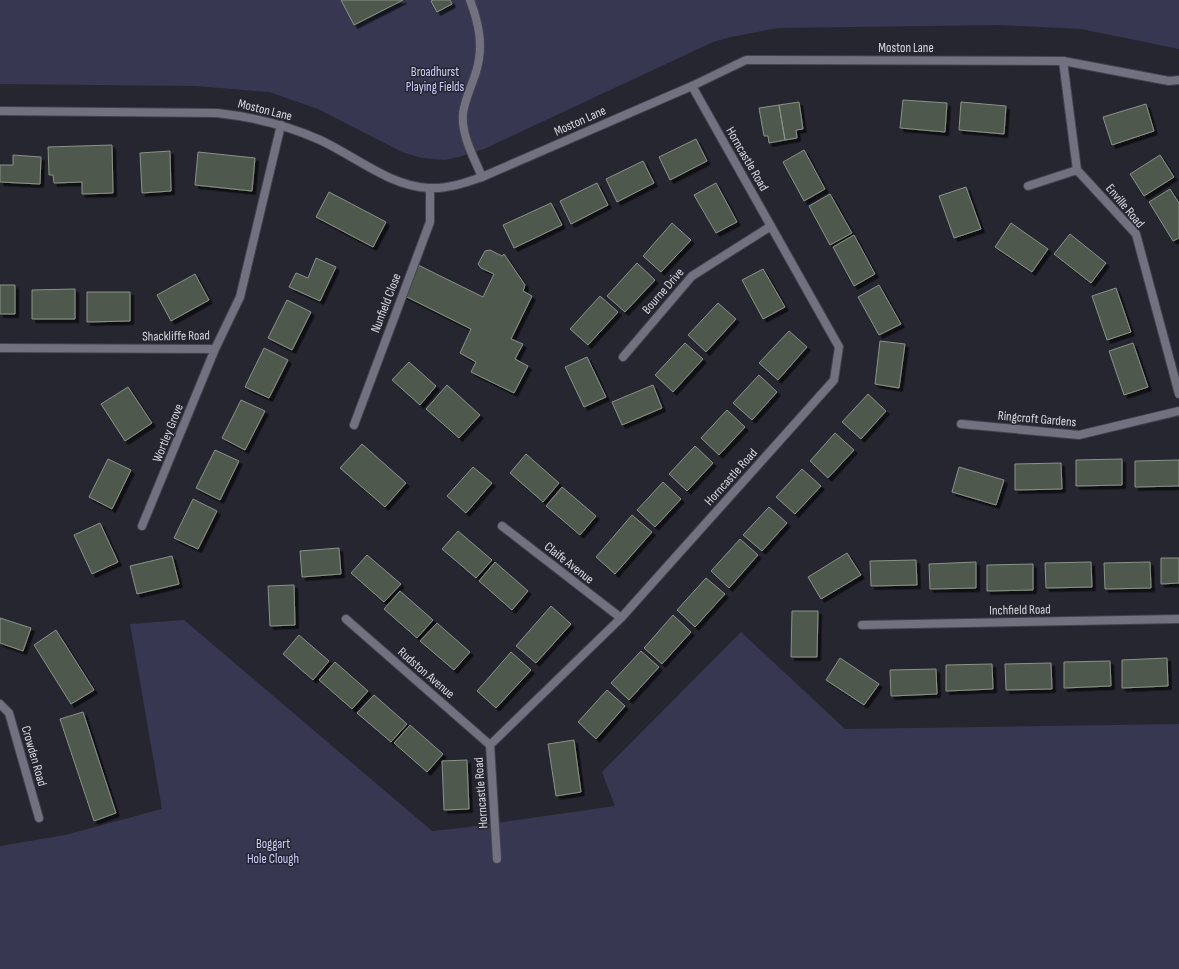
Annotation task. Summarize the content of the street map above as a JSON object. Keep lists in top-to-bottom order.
{
  "streets": {
    "street": [
      "Moston Lane",
      "Horncastle Road",
      "Enville Road",
      "Bourne Drive",
      "Nunfield Close",
      "Shackliffe Road",
      "Ringcroft Gardens",
      "Wortley Grove",
      "Claife Avenue",
      "Inchfield Road",
      "Rudston Avenue",
      "Crowden Road"
    ]
  },
  "crossings": [
    ["Moston Lane", "Horncastle Road"],
    ["Moston Lane", "Nunfield Close"],
    ["Moston Lane", "Shackliffe Road"],
    ["Horncastle Road", "Bourne Drive"],
    ["Horncastle Road", "Claife Avenue"],
    ["Horncastle Road", "Rudston Avenue"],
    ["Shackliffe Road", "Wortley Grove"]
  ],
  "parks": ["Broadhurst Playing Fields", "Boggart Hole Clough"]
}
